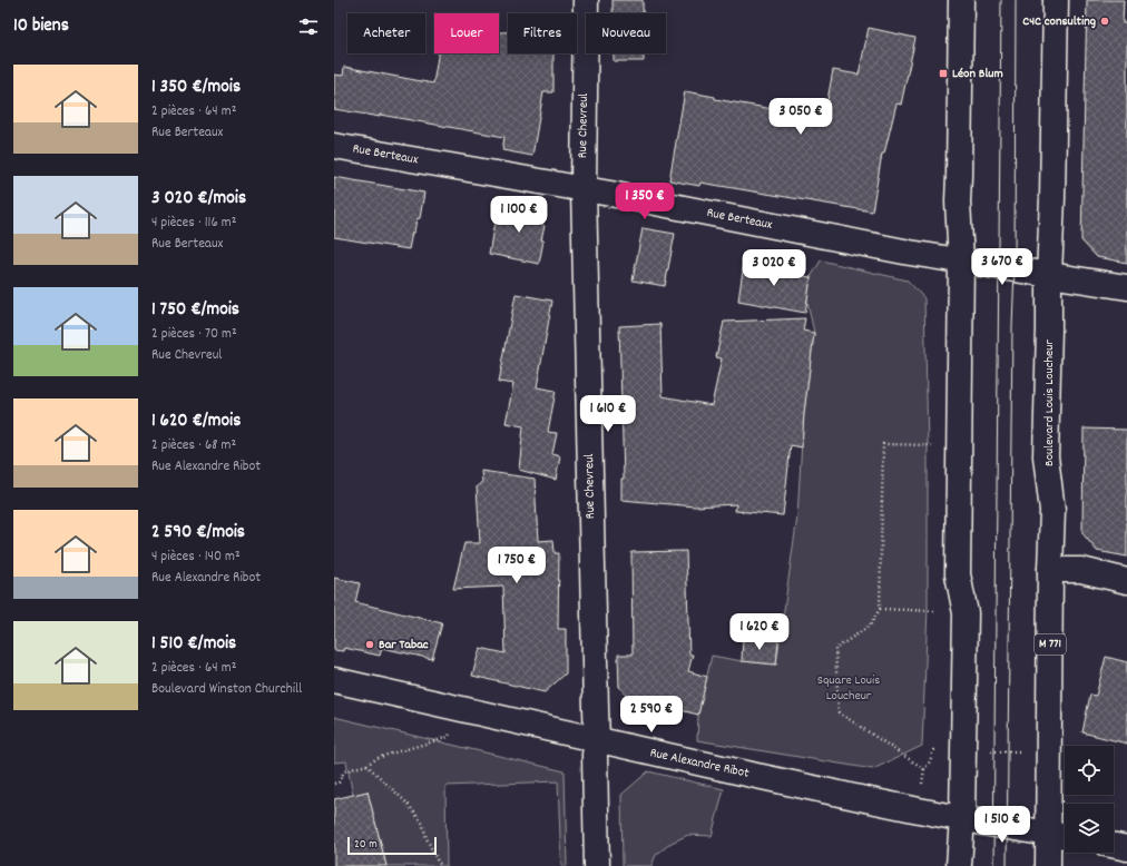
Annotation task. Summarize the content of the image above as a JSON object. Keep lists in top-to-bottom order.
{
  "streets": {
    "street": [
      "Rue Chevreul",
      "Rue Berteaux",
      "Boulevard Louis Loucheur",
      "M 771",
      "Rue Alexandre Ribot"
    ]
  },
  "crossings": [
    ["Rue Chevreul", "Rue Berteaux"],
    ["Rue Chevreul", "Rue Alexandre Ribot"],
    ["Rue Berteaux", "Boulevard Louis Loucheur"],
    ["Boulevard Louis Loucheur", "M 771"],
    ["Boulevard Louis Loucheur", "Rue Alexandre Ribot"],
    ["M 771", "Rue Alexandre Ribot"]
  ],
  "parks": ["Square Louis Loucheur"],
  "places": {
    "other": ["C4C consulting", "Bar Tabac"],
    "transit": ["Léon Blum"]
  },
  "scale_bar": "20 m",
  "page": {
    "heading": "10 biens",
    "chip": [
      "Acheter",
      "Louer",
      "Filtres",
      "Nouveau"
    ],
    "list": [
      {
        "name": "1 350 €/mois",
        "note": "2 pièces · 64 m² · Rue Berteaux"
      },
      {
        "name": "3 020 €/mois",
        "note": "4 pièces · 116 m² · Rue Berteaux"
      },
      {
        "name": "1 750 €/mois",
        "note": "2 pièces · 70 m² · Rue Chevreul"
      },
      {
        "name": "1 620 €/mois",
        "note": "2 pièces · 68 m² · Rue Alexandre Ribot"
      },
      {
        "name": "2 590 €/mois",
        "note": "4 pièces · 140 m² · Rue Alexandre Ribot"
      },
      {
        "name": "1 510 €/mois",
        "note": "2 pièces · 64 m² · Boulevard Winston Churchill"
      }
    ],
    "price": [
      "3 050 €",
      "1 350 €",
      "1 100 €",
      "3 670 €",
      "3 020 €",
      "1 610 €",
      "1 750 €",
      "1 620 €",
      "2 590 €",
      "1 510 €"
    ],
    "scale": "20 m"
  }
}
